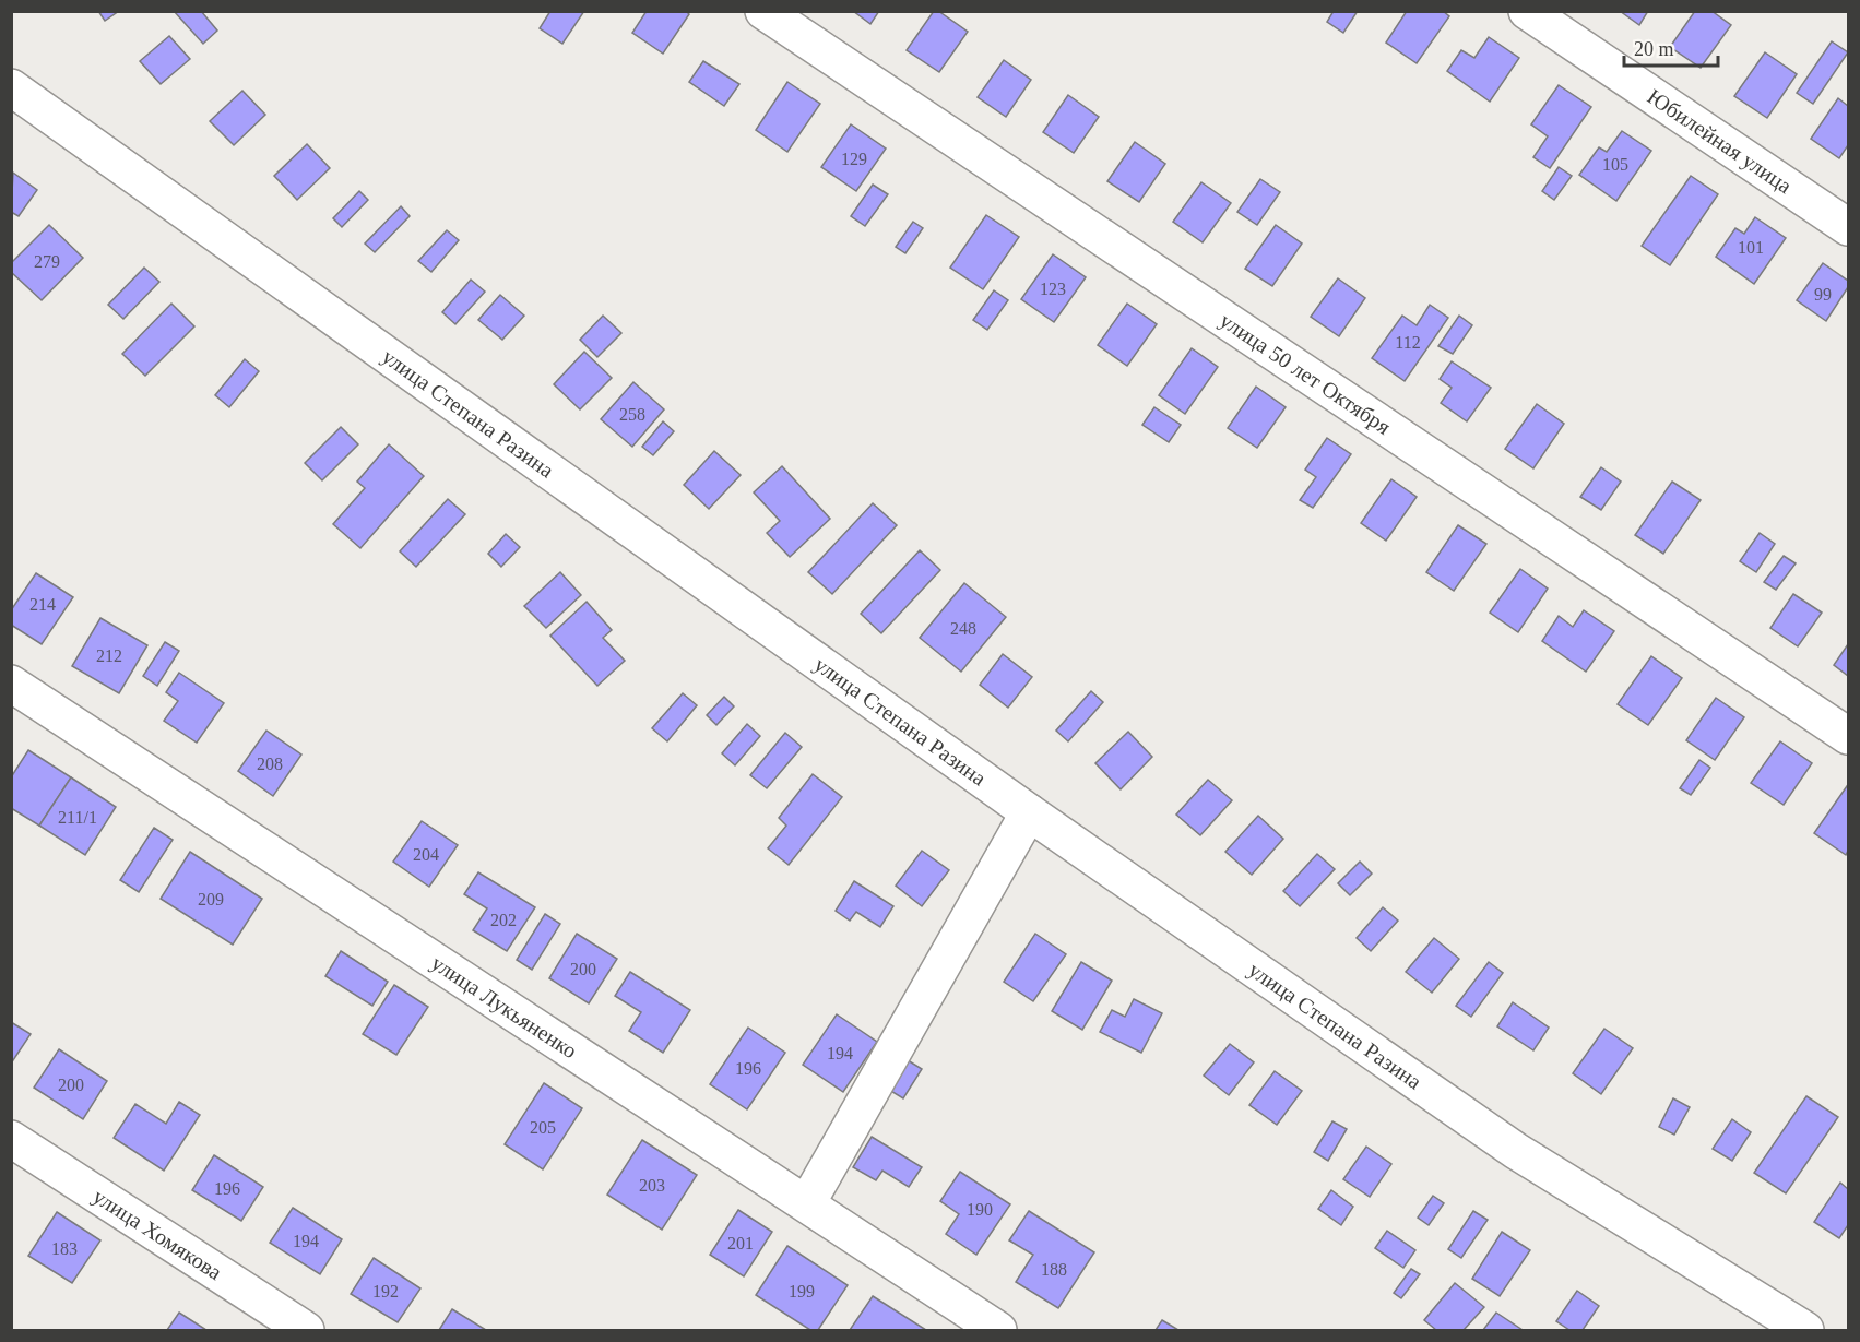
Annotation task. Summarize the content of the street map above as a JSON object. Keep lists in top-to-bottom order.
{
  "streets": {
    "street": [
      "Юбилейная улица",
      "улица 50 лет Октября",
      "улица Степана Разина",
      "улица Лукьяненко",
      "улица Хомякова"
    ]
  },
  "house_numbers": [
    "129",
    "105",
    "101",
    "279",
    "123",
    "99",
    "112",
    "258",
    "214",
    "248",
    "212",
    "208",
    "211/1",
    "204",
    "209",
    "202",
    "200",
    "194",
    "196",
    "200",
    "205",
    "203",
    "196",
    "190",
    "194",
    "201",
    "183",
    "188",
    "192",
    "199"
  ],
  "scale_bar": "20 m"
}
